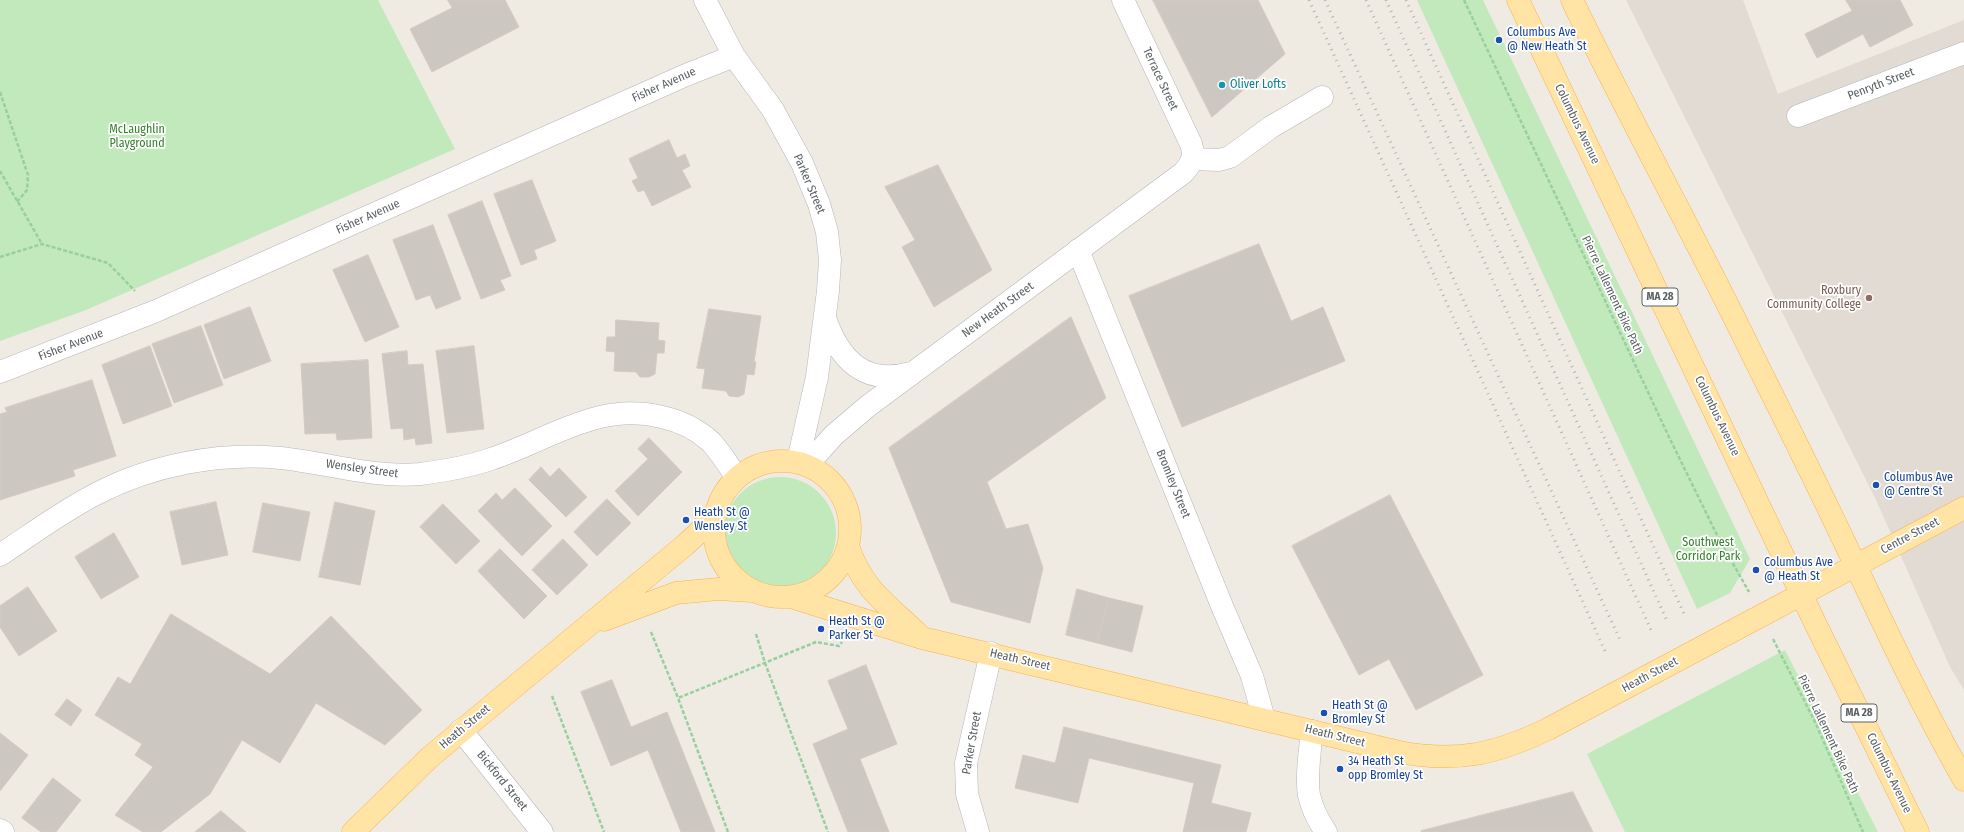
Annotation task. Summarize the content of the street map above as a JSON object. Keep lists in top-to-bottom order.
{
  "streets": {
    "main road": [
      "Columbus Avenue",
      "MA 28",
      "Centre Street",
      "Heath Street"
    ],
    "street": [
      "Terrace Street",
      "Penryth Street",
      "Fisher Avenue",
      "Parker Street",
      "New Heath Street",
      "Wensley Street",
      "Bromley Street",
      "Bickford Street"
    ],
    "path": ["Pierre Lallement Bike Path"]
  },
  "crossings": [
    ["Terrace Street", "New Heath Street"],
    ["Fisher Avenue", "Parker Street"],
    ["Columbus Avenue", "Heath Street"],
    ["Parker Street", "New Heath Street"],
    ["Parker Street", "Wensley Street"],
    ["Parker Street", "Heath Street"],
    ["New Heath Street", "Wensley Street"],
    ["New Heath Street", "Bromley Street"],
    ["New Heath Street", "Heath Street"],
    ["Wensley Street", "Heath Street"],
    ["Bromley Street", "Heath Street"],
    ["Centre Street", "Heath Street"],
    ["Heath Street", "Bickford Street"]
  ],
  "parks": ["McLaughlin Playground", "Southwest Corridor Park"],
  "places": [
    "Columbus Ave @ New Heath St",
    "Oliver Lofts",
    "Roxbury Community College",
    "Columbus Ave @ Centre St",
    "Heath St @ Wensley St",
    "Columbus Ave @ Heath St",
    "Heath St @ Parker St",
    "Heath St @ Bromley St",
    "34 Heath St opp Bromley St"
  ]
}
